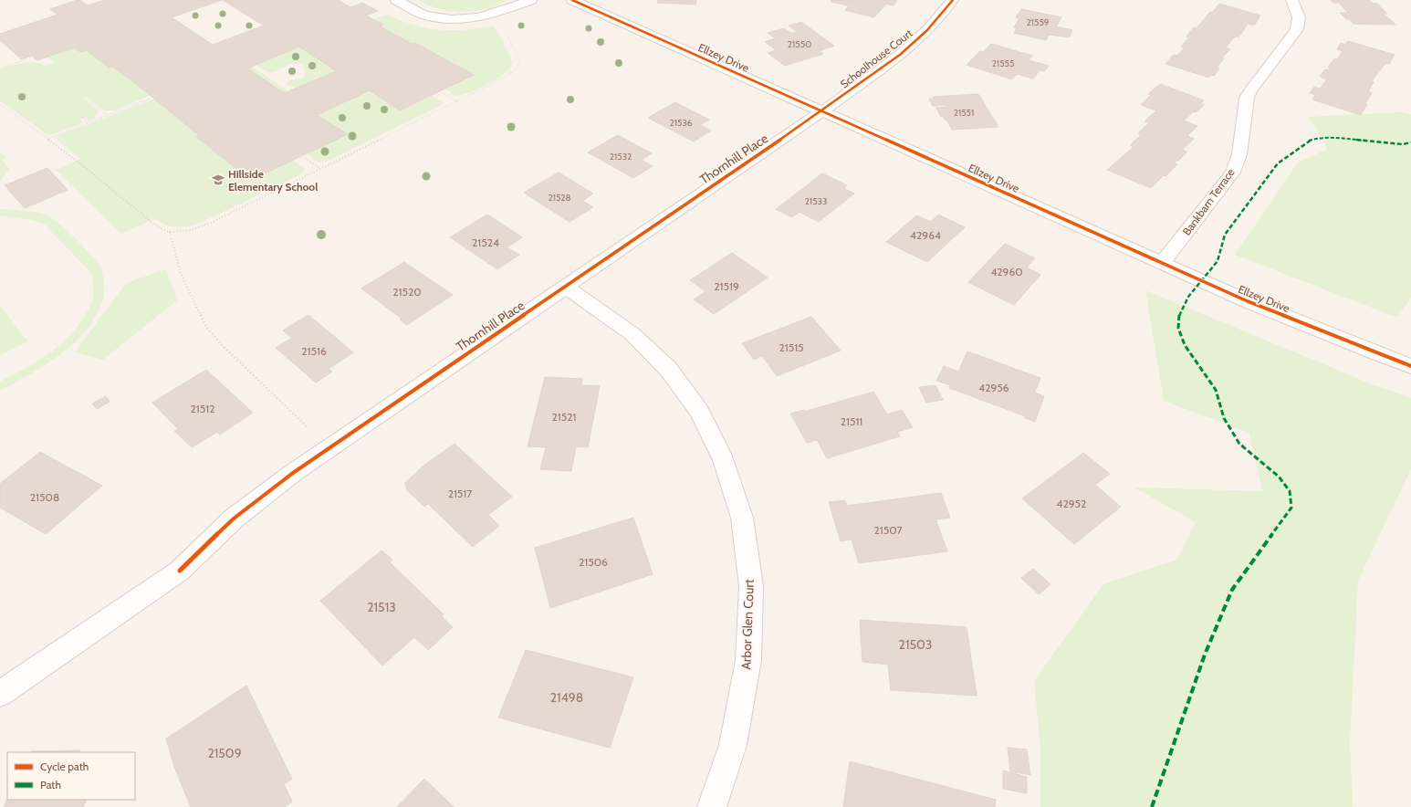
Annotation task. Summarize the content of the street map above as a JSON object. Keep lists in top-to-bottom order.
{
  "streets": {
    "street": [
      "Ellzey Drive",
      "Schoolhouse Court",
      "Thornhill Place",
      "Bankbarn Terrace",
      "Arbor Glen Court"
    ]
  },
  "crossings": [
    ["Ellzey Drive", "Schoolhouse Court"],
    ["Ellzey Drive", "Thornhill Place"],
    ["Ellzey Drive", "Bankbarn Terrace"],
    ["Schoolhouse Court", "Thornhill Place"],
    ["Thornhill Place", "Arbor Glen Court"]
  ],
  "places": {
    "school or university": ["Hillside Elementary School"]
  },
  "house_numbers": [
    "21559",
    "21550",
    "21555",
    "21551",
    "21536",
    "21532",
    "21528",
    "21533",
    "42964",
    "21524",
    "42960",
    "21519",
    "21520",
    "21515",
    "21516",
    "42956",
    "21512",
    "21521",
    "21511",
    "21517",
    "21508",
    "42952",
    "21507",
    "21506",
    "21513",
    "21503",
    "21498",
    "21509"
  ],
  "legend": ["Cycle path", "Path"]
}
